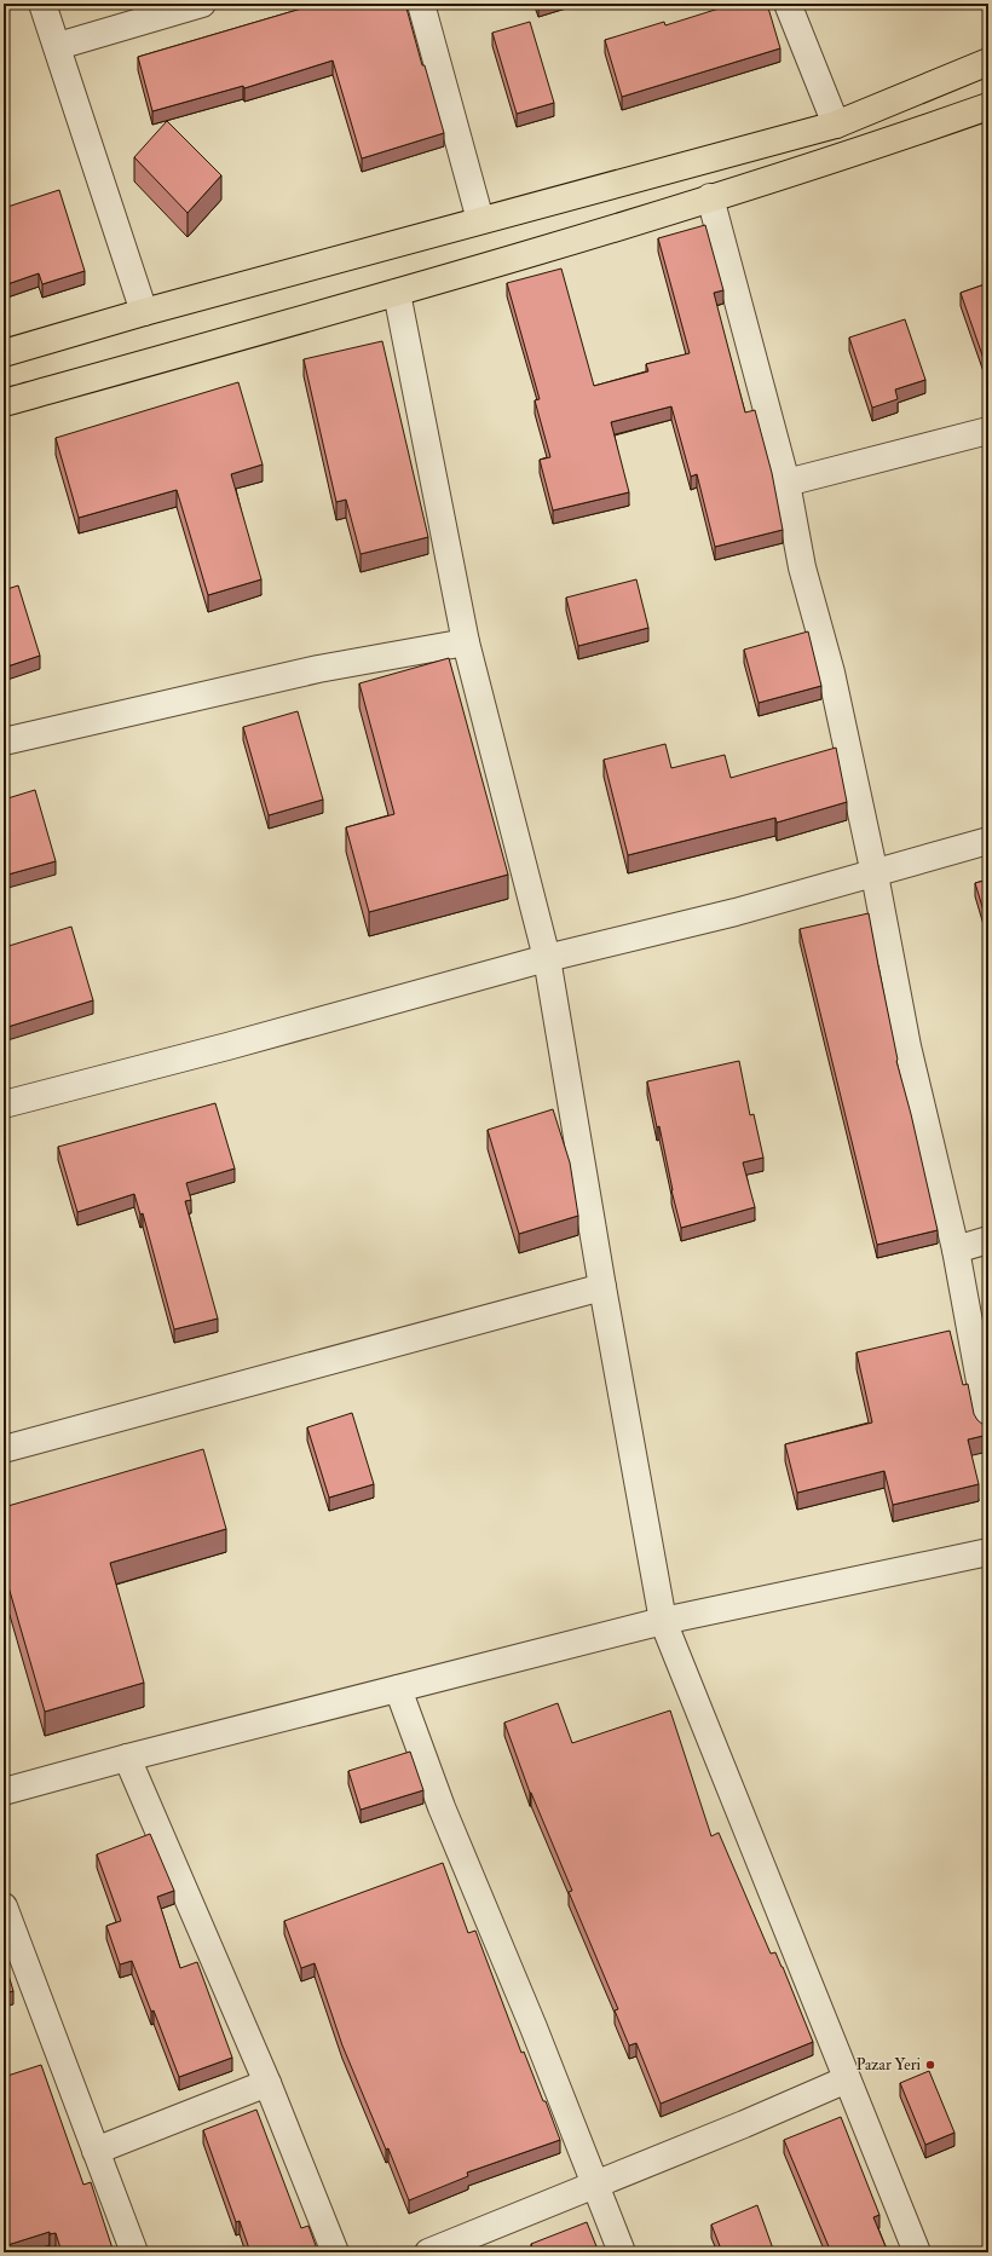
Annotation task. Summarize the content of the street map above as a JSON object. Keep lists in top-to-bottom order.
{
  "places": ["Pazar Yeri"]
}
